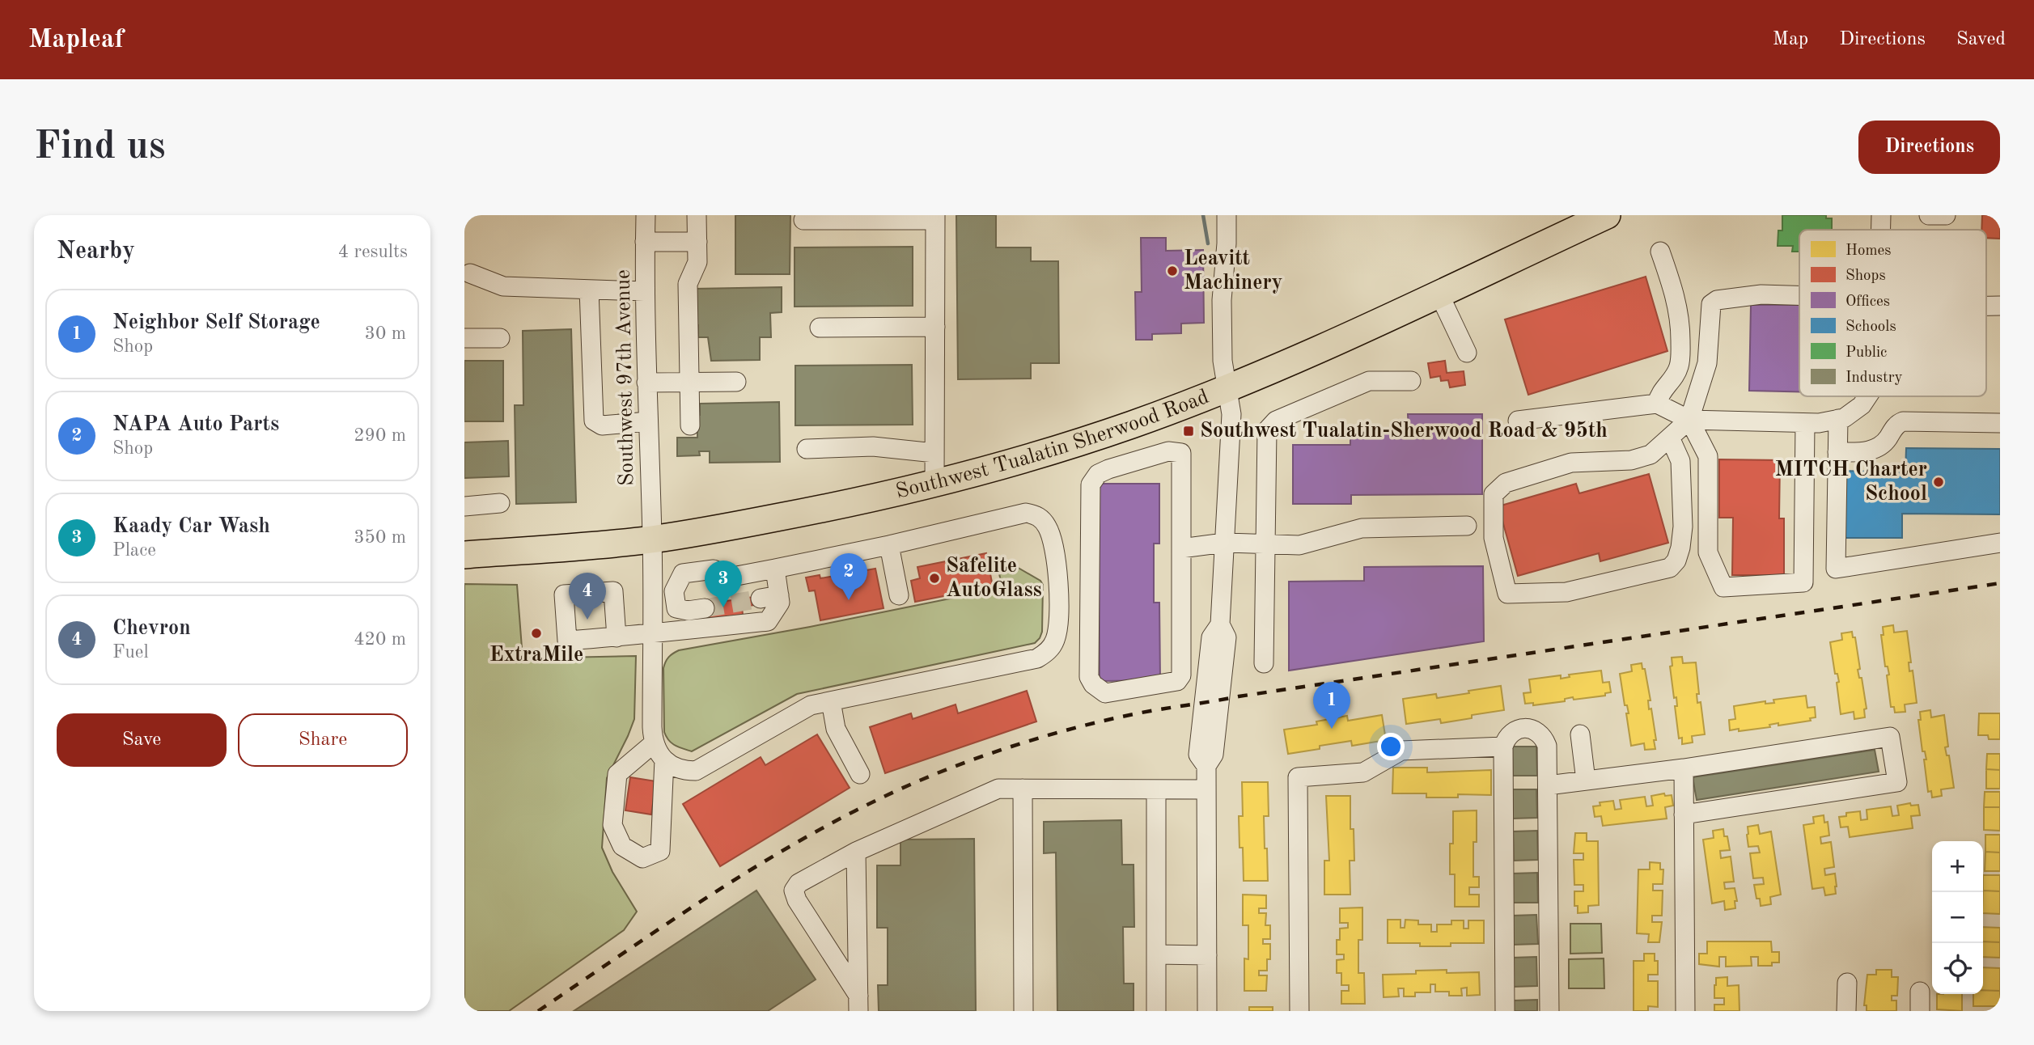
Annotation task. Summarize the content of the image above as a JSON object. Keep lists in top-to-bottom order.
{
  "streets": {
    "highway": ["Southwest Tualatin Sherwood Road"],
    "street": ["Southwest 97th Avenue"]
  },
  "crossings": [
    ["Southwest 97th Avenue", "Southwest Tualatin Sherwood Road"]
  ],
  "places": {
    "other": [
      "Leavitt Machinery",
      "MITCH Charter School",
      "Safelite AutoGlass",
      "ExtraMile"
    ],
    "transit": ["Southwest Tualatin-Sherwood Road & 95th"]
  },
  "legend": [
    "Homes",
    "Shops",
    "Offices",
    "Schools",
    "Public",
    "Industry"
  ],
  "page": {
    "header": "Mapleaf",
    "nav": ["Map", "Directions", "Saved"],
    "buttons": [
      "Directions",
      ["Save", "Share"]
    ],
    "title": "Find us",
    "heading": ["Nearby", "4 results"],
    "list": [
      {
        "mark": "1",
        "name": "Neighbor Self Storage",
        "note": "Shop",
        "value": "30 m"
      },
      {
        "mark": "2",
        "name": "NAPA Auto Parts",
        "note": "Shop",
        "value": "290 m"
      },
      {
        "mark": "3",
        "name": "Kaady Car Wash",
        "note": "Place",
        "value": "350 m"
      },
      {
        "mark": "4",
        "name": "Chevron",
        "note": "Fuel",
        "value": "420 m"
      }
    ],
    "pins": [
      "2",
      "3",
      "4",
      "1"
    ],
    "map_buttons": ["+", "−"]
  }
}
